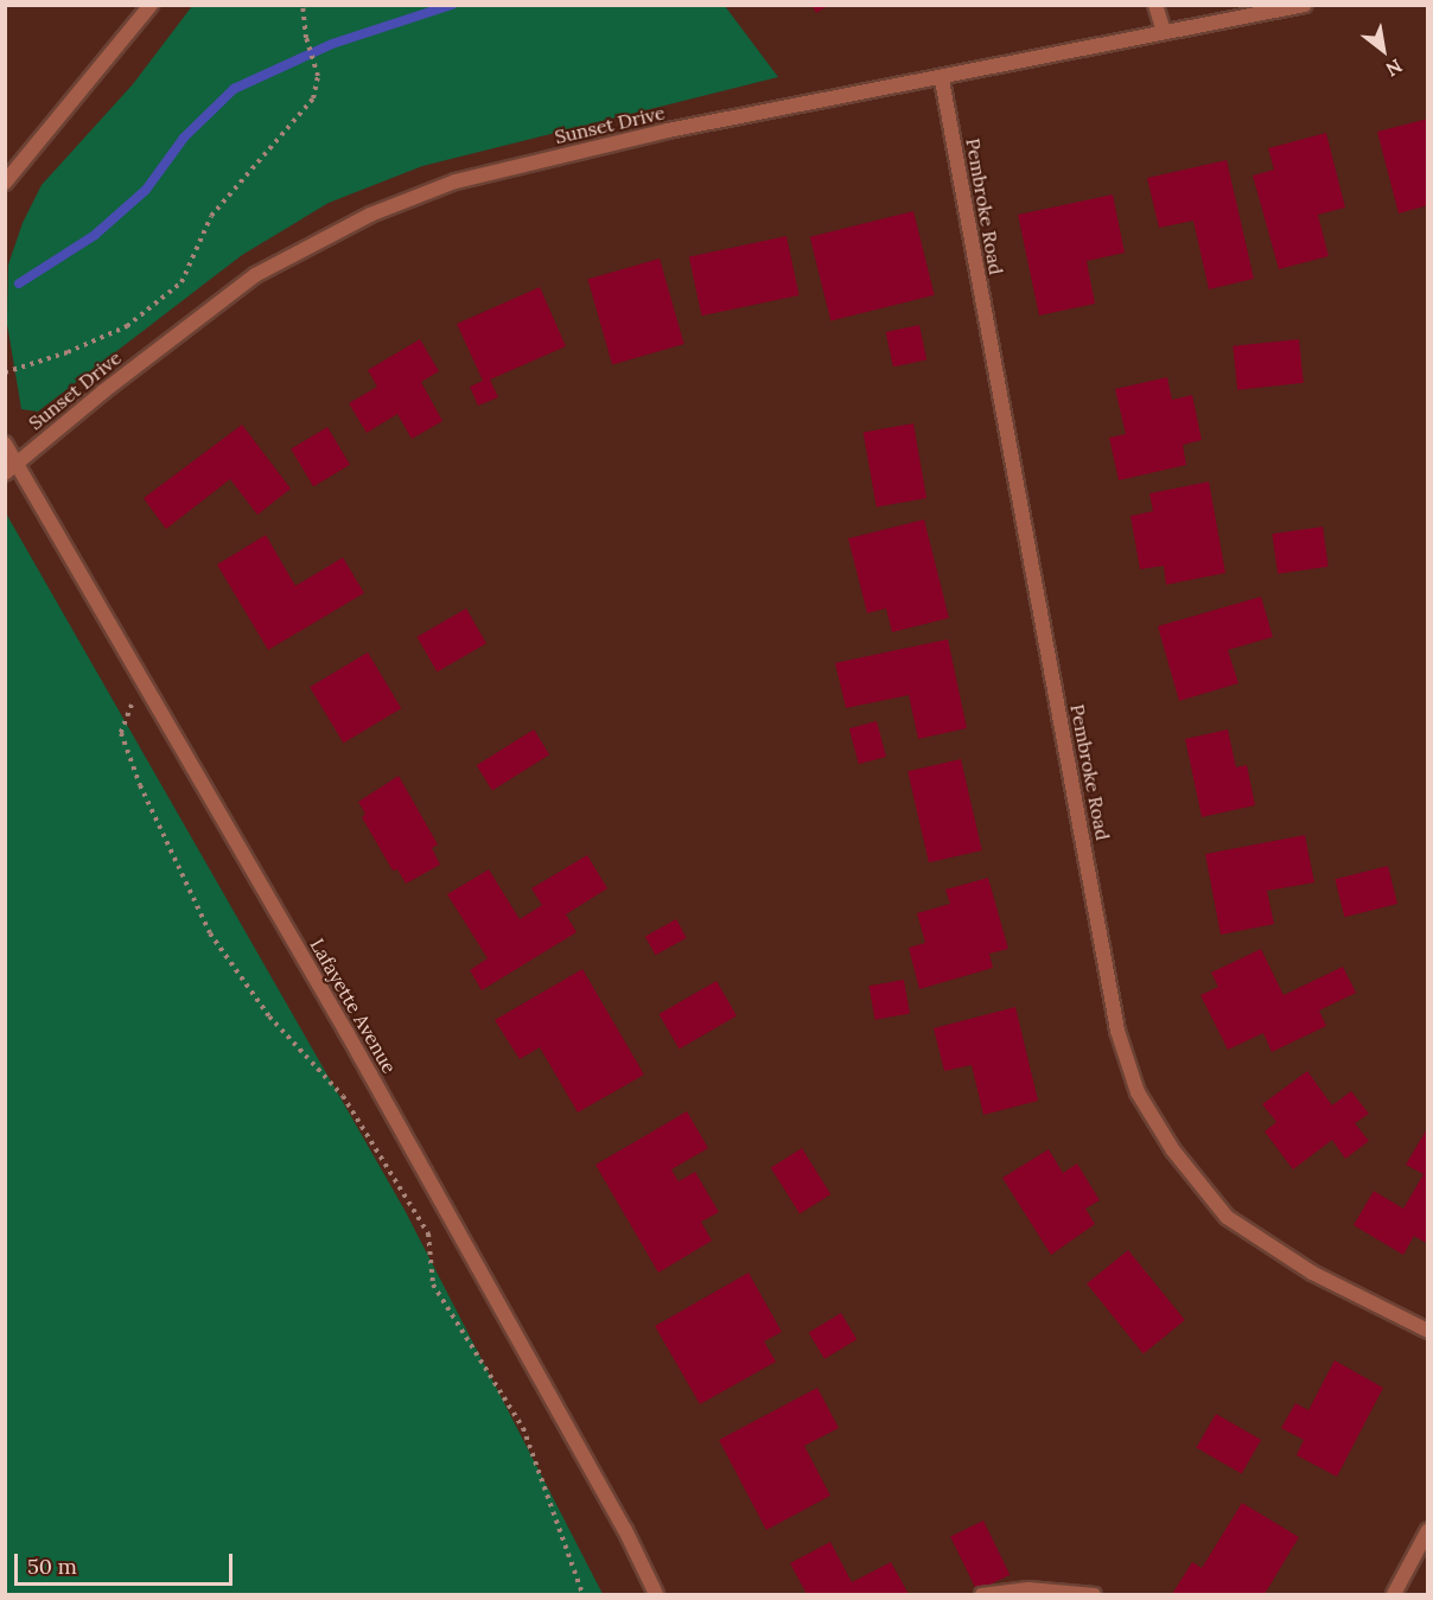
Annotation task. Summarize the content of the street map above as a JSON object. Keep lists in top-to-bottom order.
{
  "streets": {
    "street": ["Sunset Drive", "Pembroke Road", "Lafayette Avenue"]
  },
  "crossings": [
    ["Sunset Drive", "Pembroke Road"],
    ["Sunset Drive", "Lafayette Avenue"]
  ],
  "scale_bar": "50 m",
  "north": "bottom right"
}
